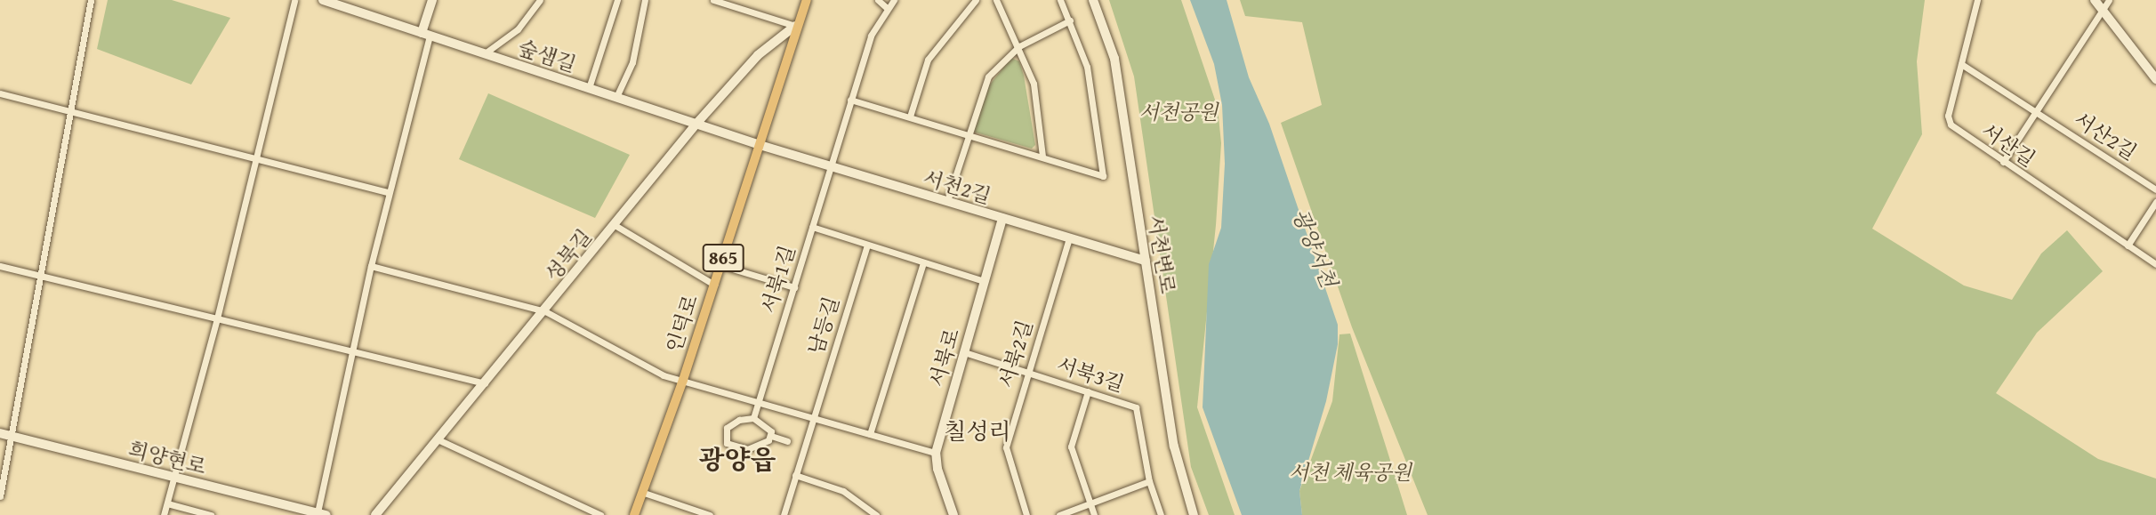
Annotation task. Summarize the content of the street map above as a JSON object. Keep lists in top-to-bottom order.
{
  "streets": {
    "main road": ["865", "인덕로"],
    "street": [
      "숲샘길",
      "서산2길",
      "서산길",
      "서천2길",
      "서천변로",
      "성북길",
      "서북1길",
      "남등길",
      "서북2길",
      "서북로",
      "서북3길",
      "희양현로"
    ]
  },
  "crossings": [
    ["숲샘길", "서천2길"],
    ["숲샘길", "성북길"],
    ["숲샘길", "인덕로"],
    ["서산2길", "서산길"],
    ["서천2길", "서천변로"],
    ["서천2길", "서북1길"],
    ["서천2길", "인덕로"],
    ["서천2길", "서북2길"],
    ["서천2길", "서북로"],
    ["성북길", "인덕로"],
    ["서북2길", "서북3길"],
    ["서북로", "서북3길"]
  ],
  "districts": ["칠성리", "광양읍"],
  "water": ["광양서천"],
  "parks": ["서천공원", "서천 체육공원"]
}
